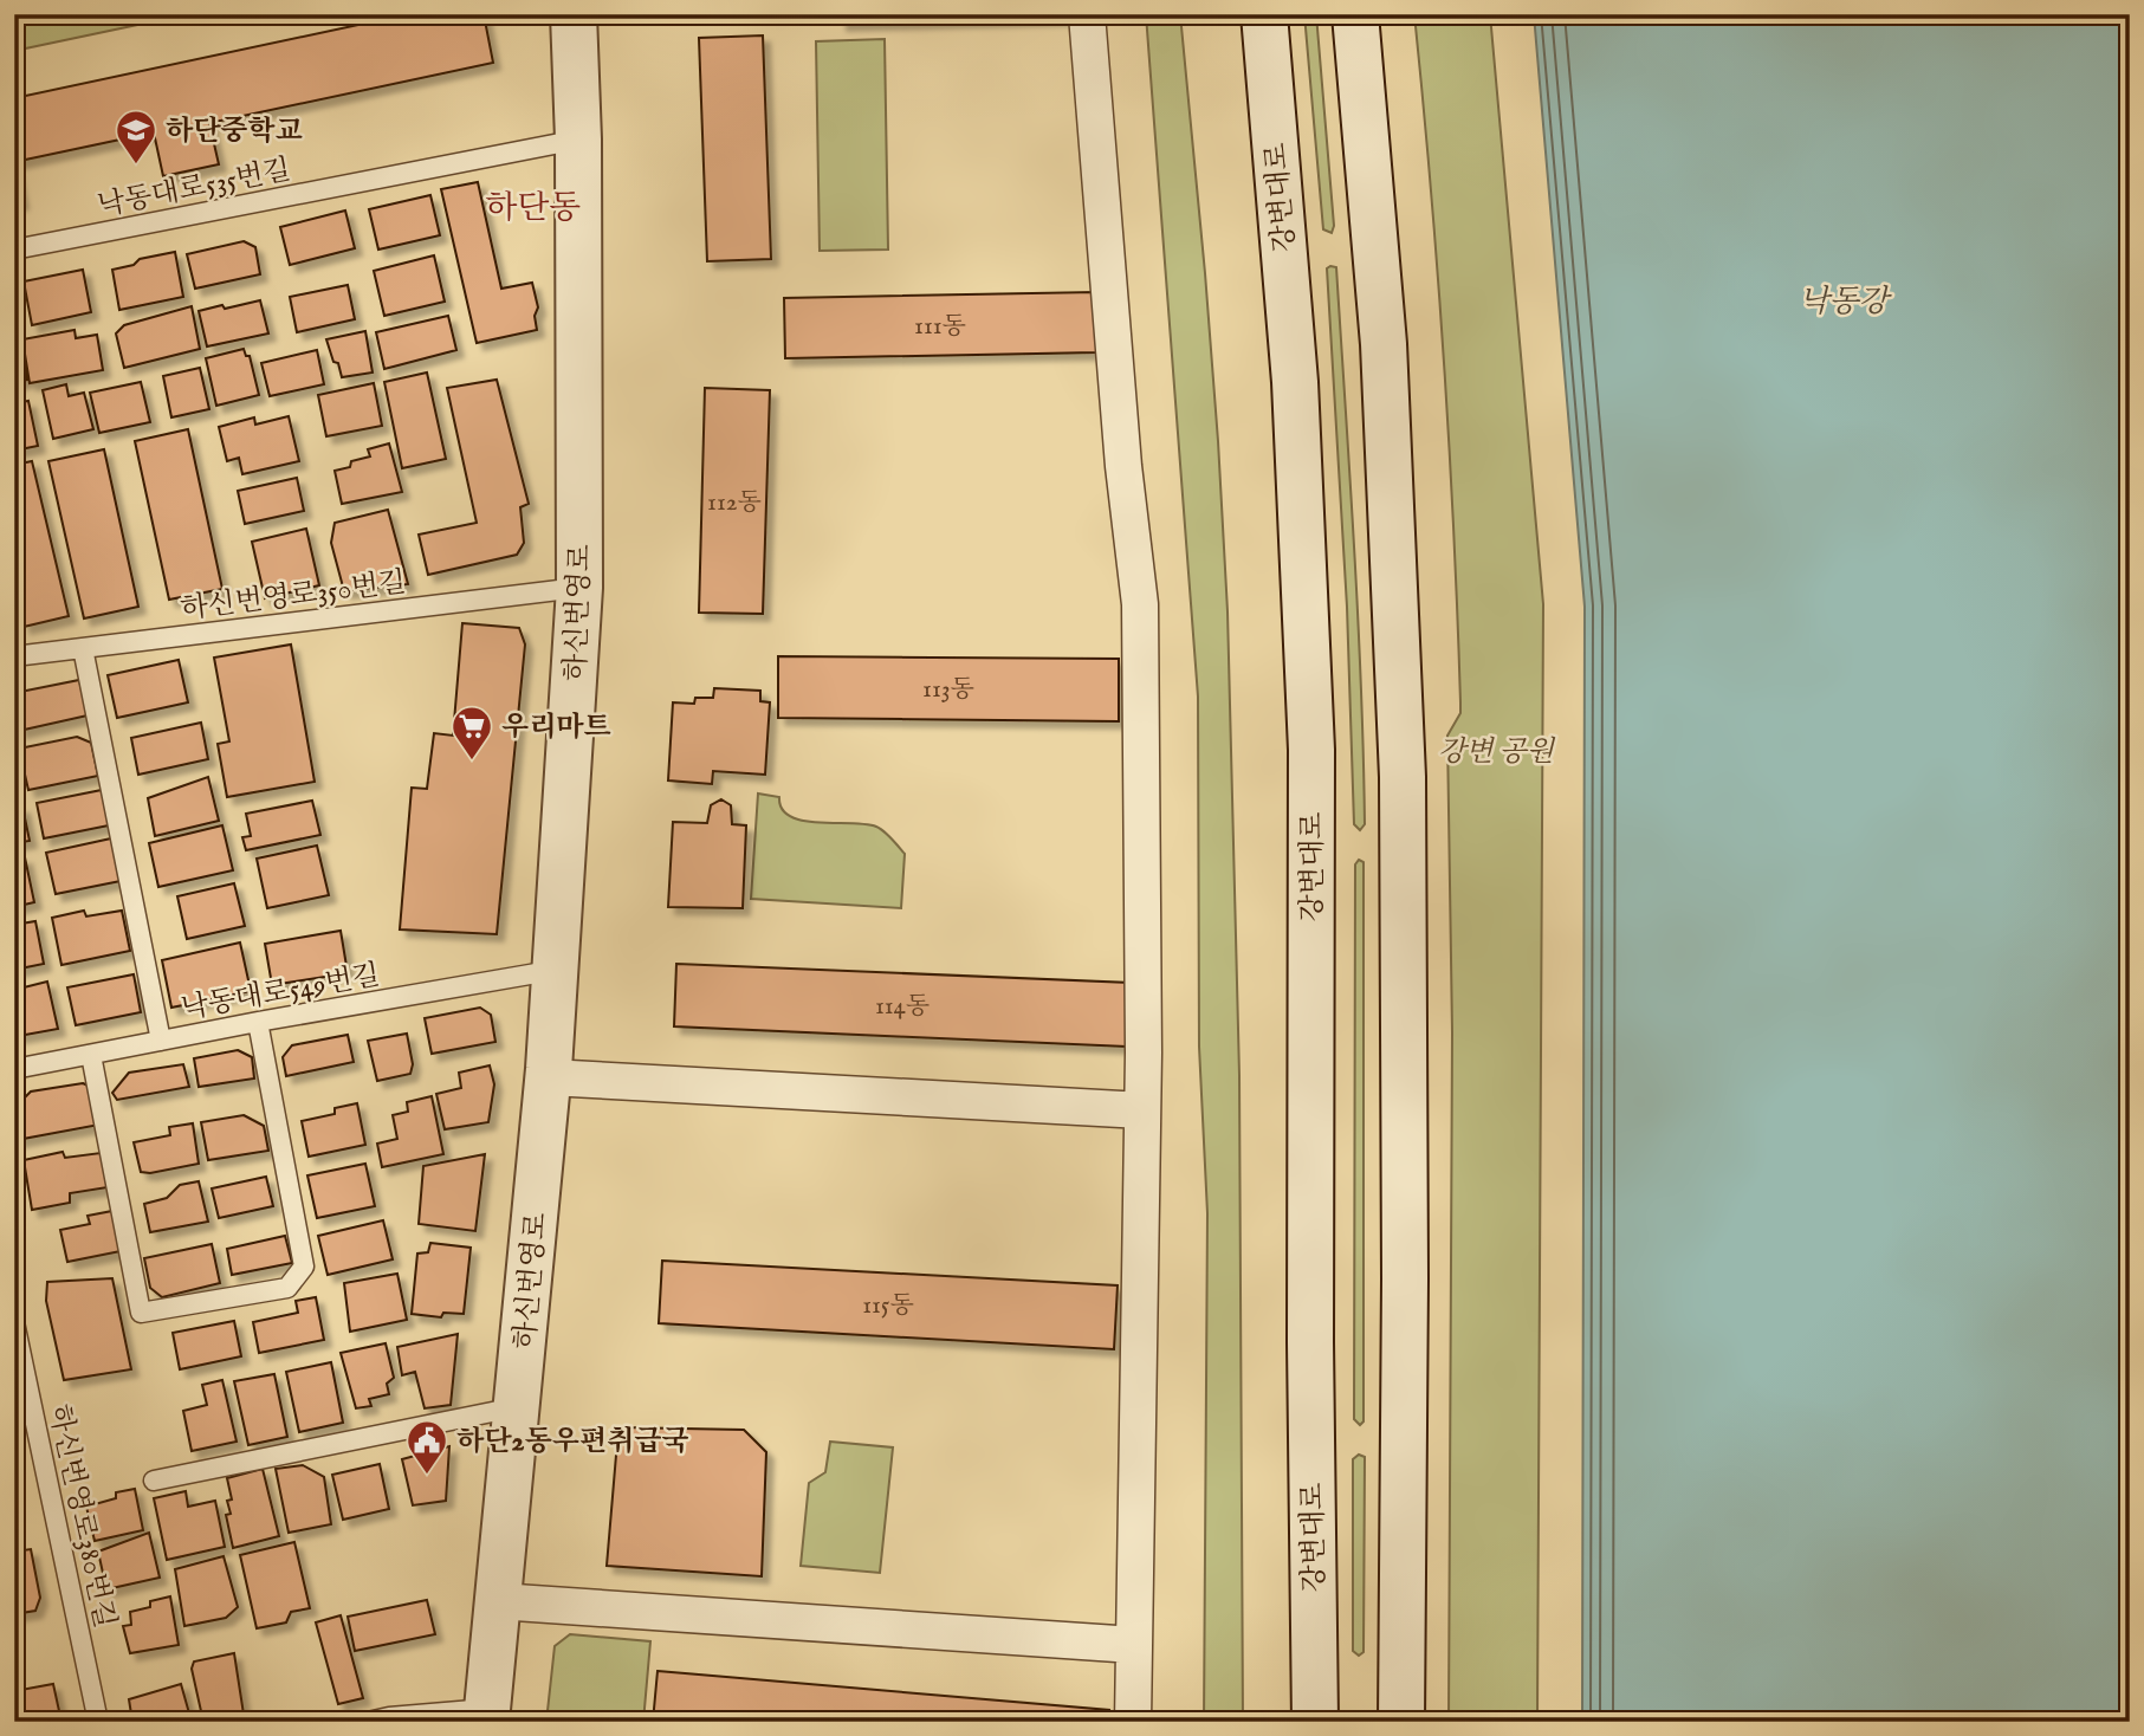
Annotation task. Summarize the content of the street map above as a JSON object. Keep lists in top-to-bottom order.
{
  "streets": {
    "main road": ["강변대로", "하신번영로"],
    "lane": [
      "낙동대로535번길",
      "하신번영로350번길",
      "낙동대로549번길",
      "하신번영로380번길"
    ]
  },
  "crossings": [
    ["낙동대로535번길", "하신번영로"],
    ["하신번영로350번길", "하신번영로"],
    ["하신번영로", "낙동대로549번길"]
  ],
  "districts": ["하단동"],
  "water": ["낙동강"],
  "parks": ["강변 공원"],
  "places": {
    "school or university": ["하단중학교"],
    "supermarket": ["우리마트"],
    "public building": ["하단2동우편취급국"]
  },
  "house_numbers": [
    "111동",
    "112동",
    "113동",
    "114동",
    "115동"
  ]
}
